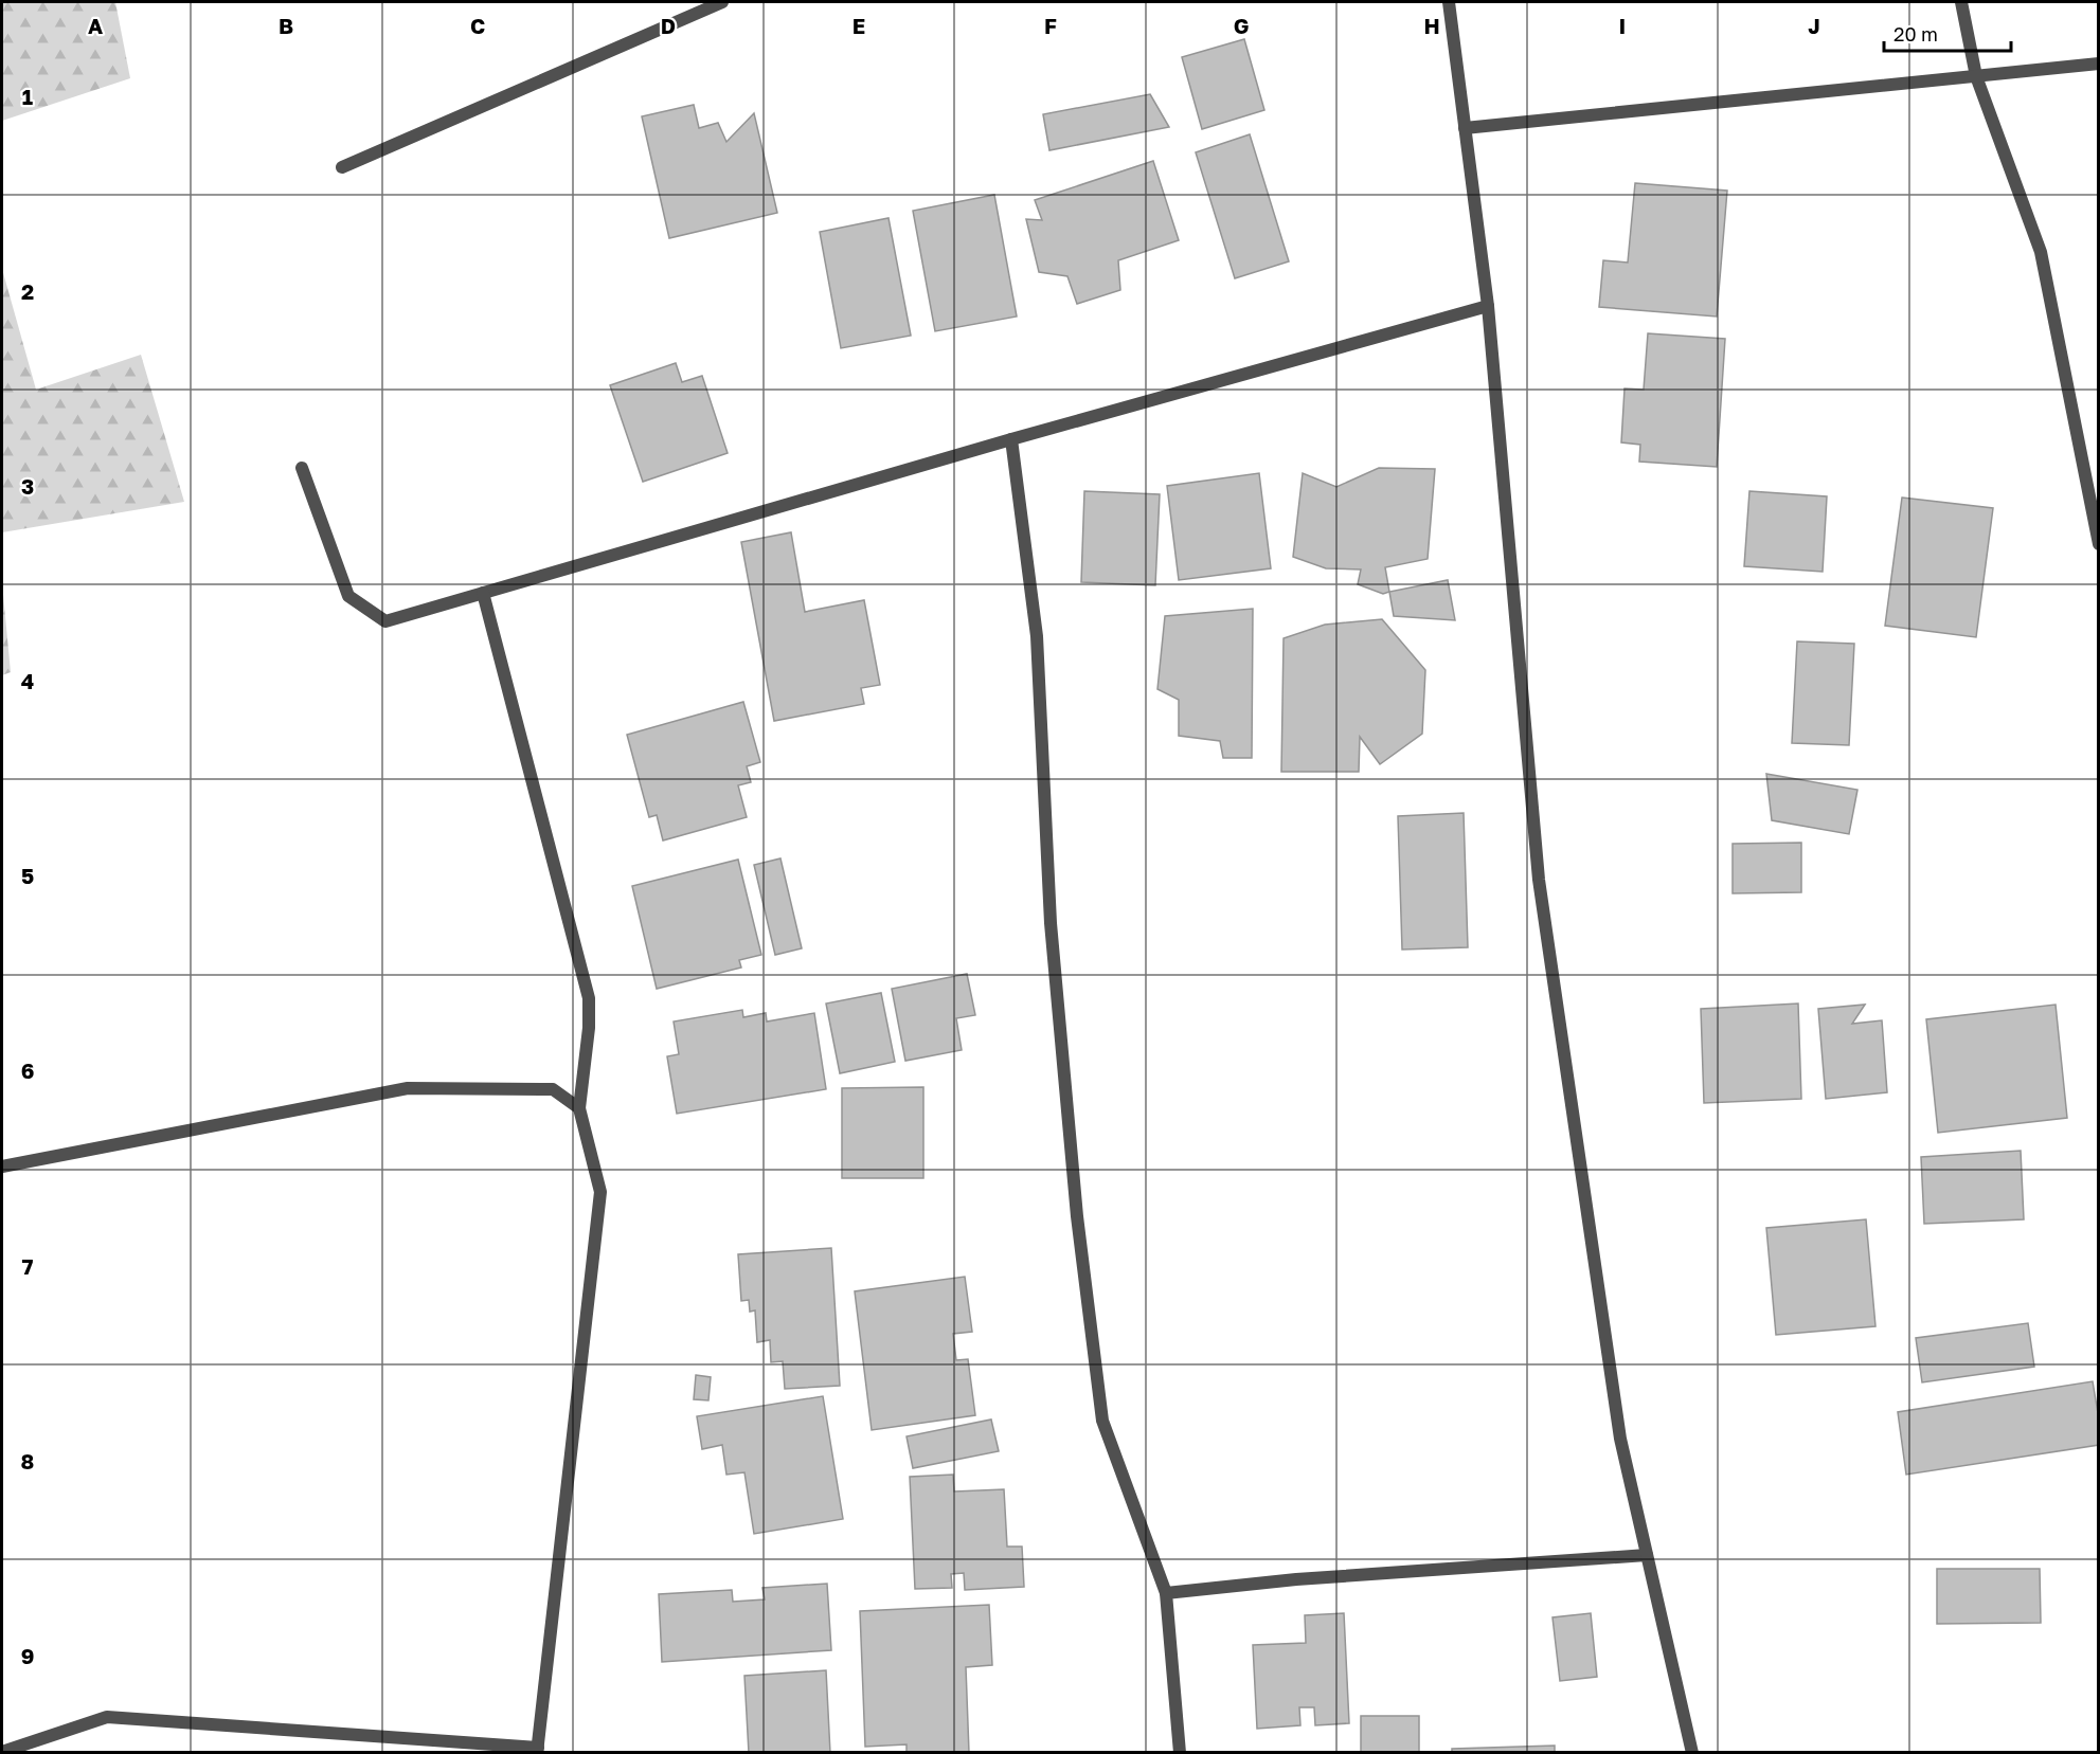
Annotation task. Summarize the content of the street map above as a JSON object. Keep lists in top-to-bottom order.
{
  "scale_bar": "20 m",
  "grid": {
    "columns": [
      "A",
      "B",
      "C",
      "D",
      "E",
      "F",
      "G",
      "H",
      "I",
      "J"
    ],
    "rows": [
      "1",
      "2",
      "3",
      "4",
      "5",
      "6",
      "7",
      "8",
      "9"
    ]
  }
}
